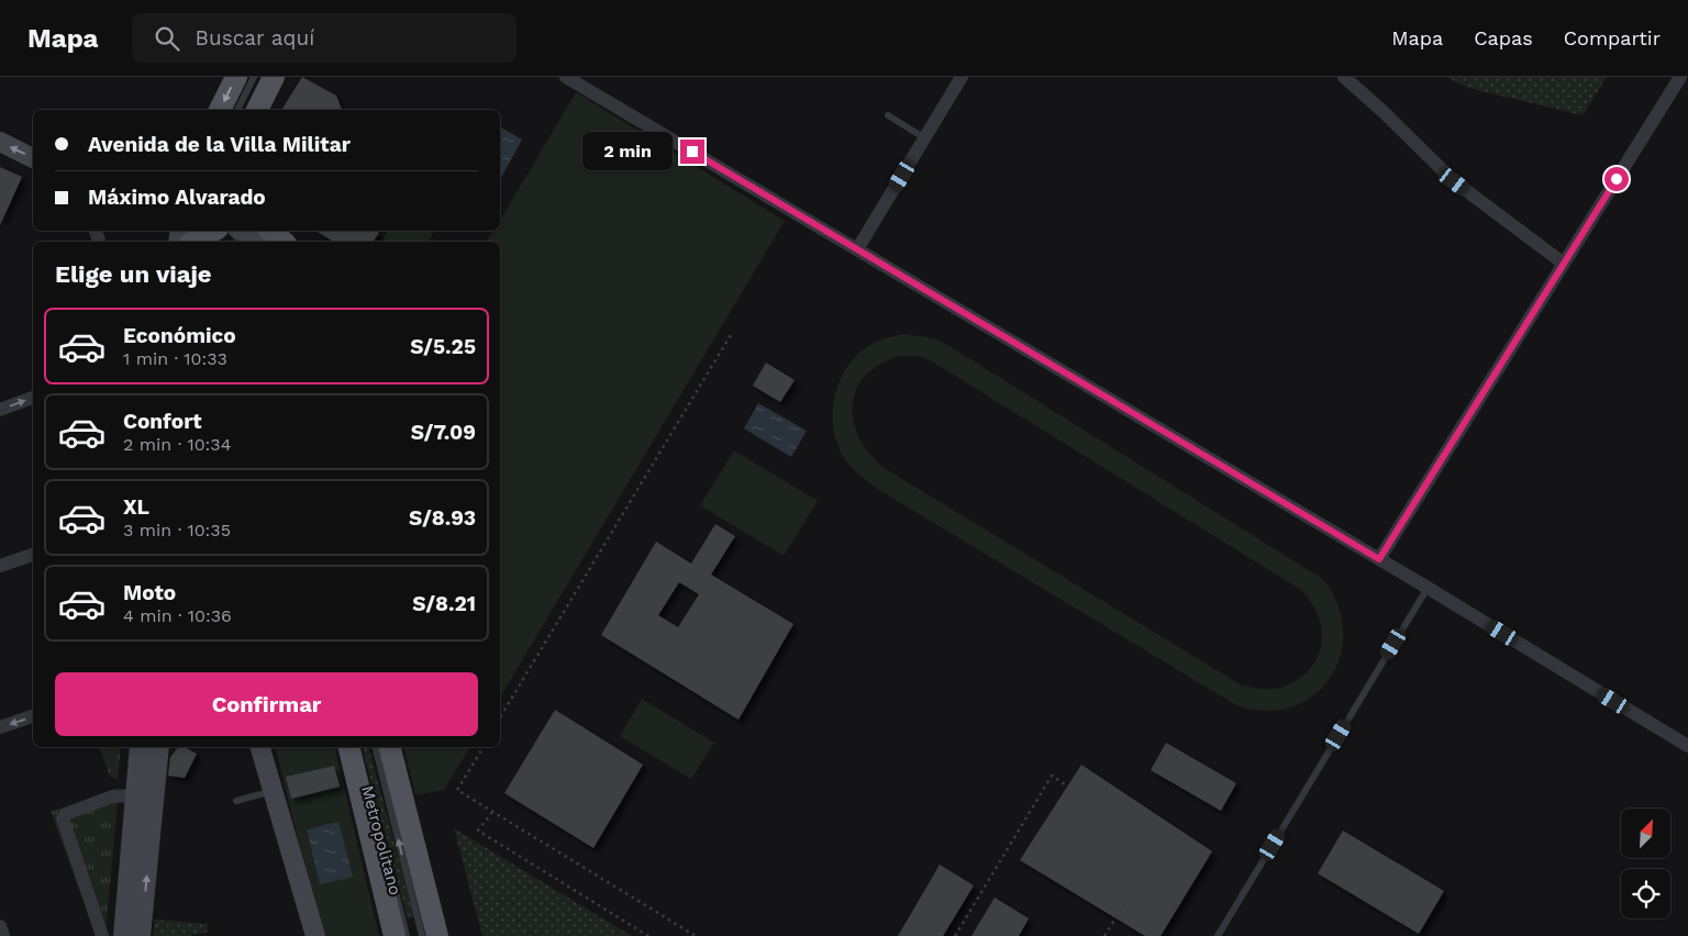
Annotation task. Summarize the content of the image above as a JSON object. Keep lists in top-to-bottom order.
{
  "streets": {
    "lane": ["Metropolitano"]
  },
  "north": "top right",
  "page": {
    "header": "Mapa",
    "search": "Buscar aquí",
    "nav": ["Mapa", "Capas", "Compartir"],
    "banner": ["Avenida de la Villa Militar", "Máximo Alvarado"],
    "bubble": "2 min",
    "heading": "Elige un viaje",
    "list": [
      {
        "name": "Económico",
        "note": "1 min · 10:33",
        "value": "S/5.25"
      },
      {
        "name": "Confort",
        "note": "2 min · 10:34",
        "value": "S/7.09"
      },
      {
        "name": "XL",
        "note": "3 min · 10:35",
        "value": "S/8.93"
      },
      {
        "name": "Moto",
        "note": "4 min · 10:36",
        "value": "S/8.21"
      }
    ],
    "buttons": "Confirmar"
  }
}
